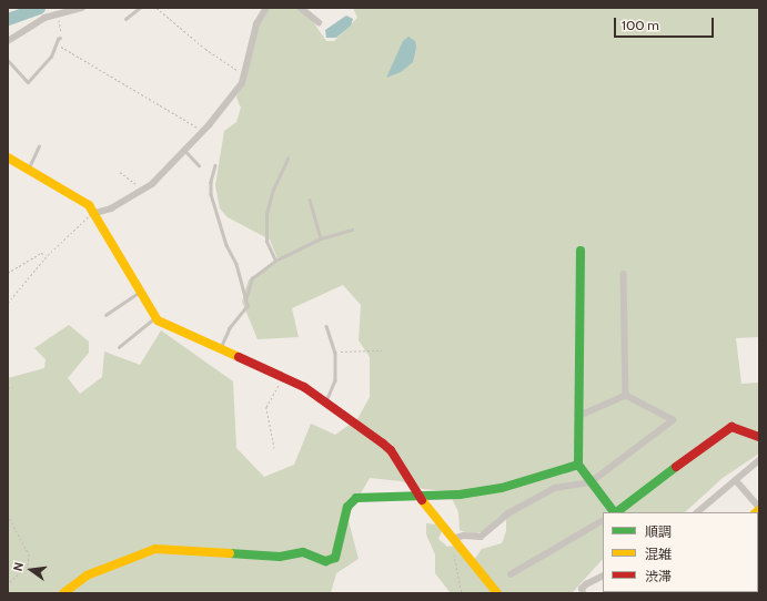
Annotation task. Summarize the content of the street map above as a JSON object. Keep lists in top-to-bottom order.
{
  "legend": ["順調", "混雑", "渋滞"],
  "scale_bar": "100 m",
  "north": "left"
}
